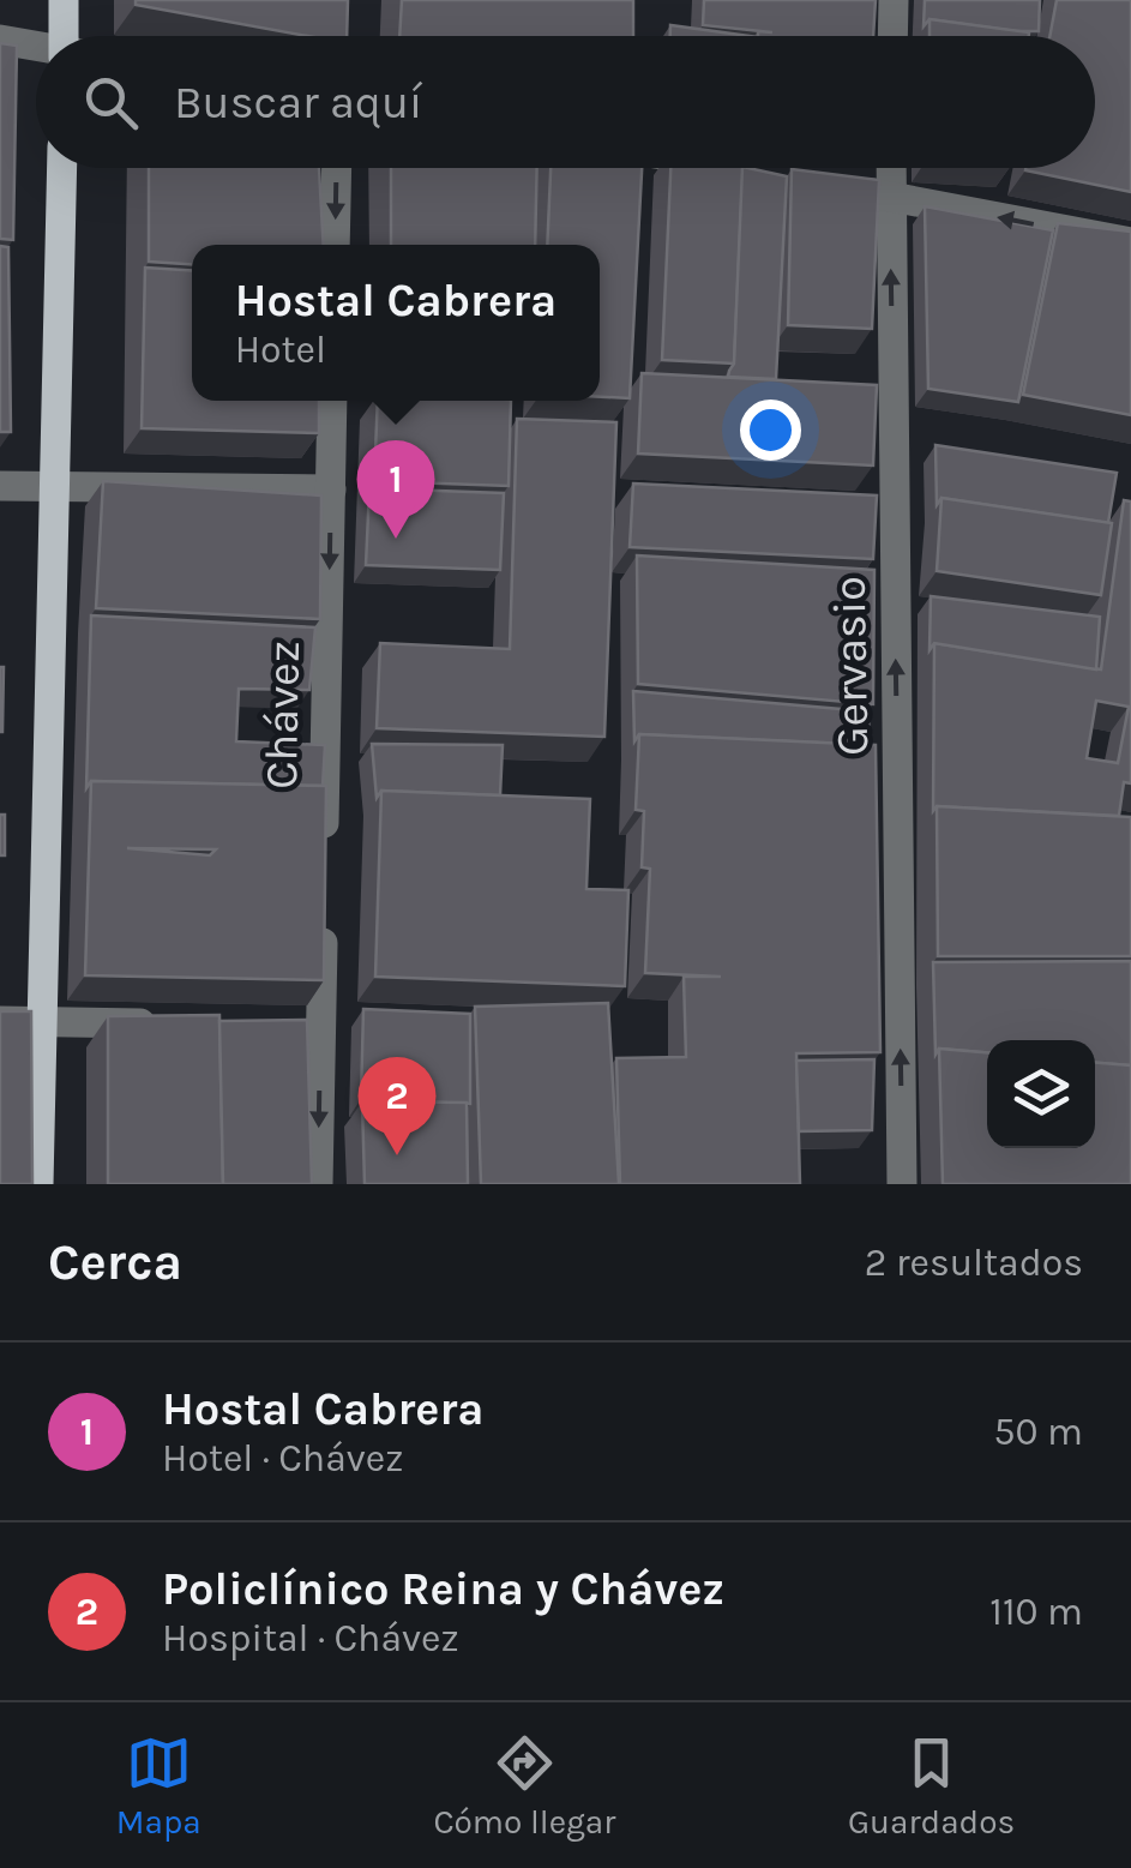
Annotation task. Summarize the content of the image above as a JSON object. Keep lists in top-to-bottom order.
{
  "streets": {
    "street": ["Gervasio", "Chávez"]
  },
  "one_way": ["Gervasio", "Chávez"],
  "page": {
    "search": "Buscar aquí",
    "popup": ["Hostal Cabrera", "Hotel"],
    "pins": ["1", "2"],
    "heading": ["Cerca", "2 resultados"],
    "list": [
      {
        "mark": "1",
        "name": "Hostal Cabrera",
        "note": "Hotel · Chávez",
        "value": "50 m"
      },
      {
        "mark": "2",
        "name": "Policlínico Reina y Chávez",
        "note": "Hospital · Chávez",
        "value": "110 m"
      }
    ],
    "nav": ["Mapa", "Cómo llegar", "Guardados"]
  }
}
